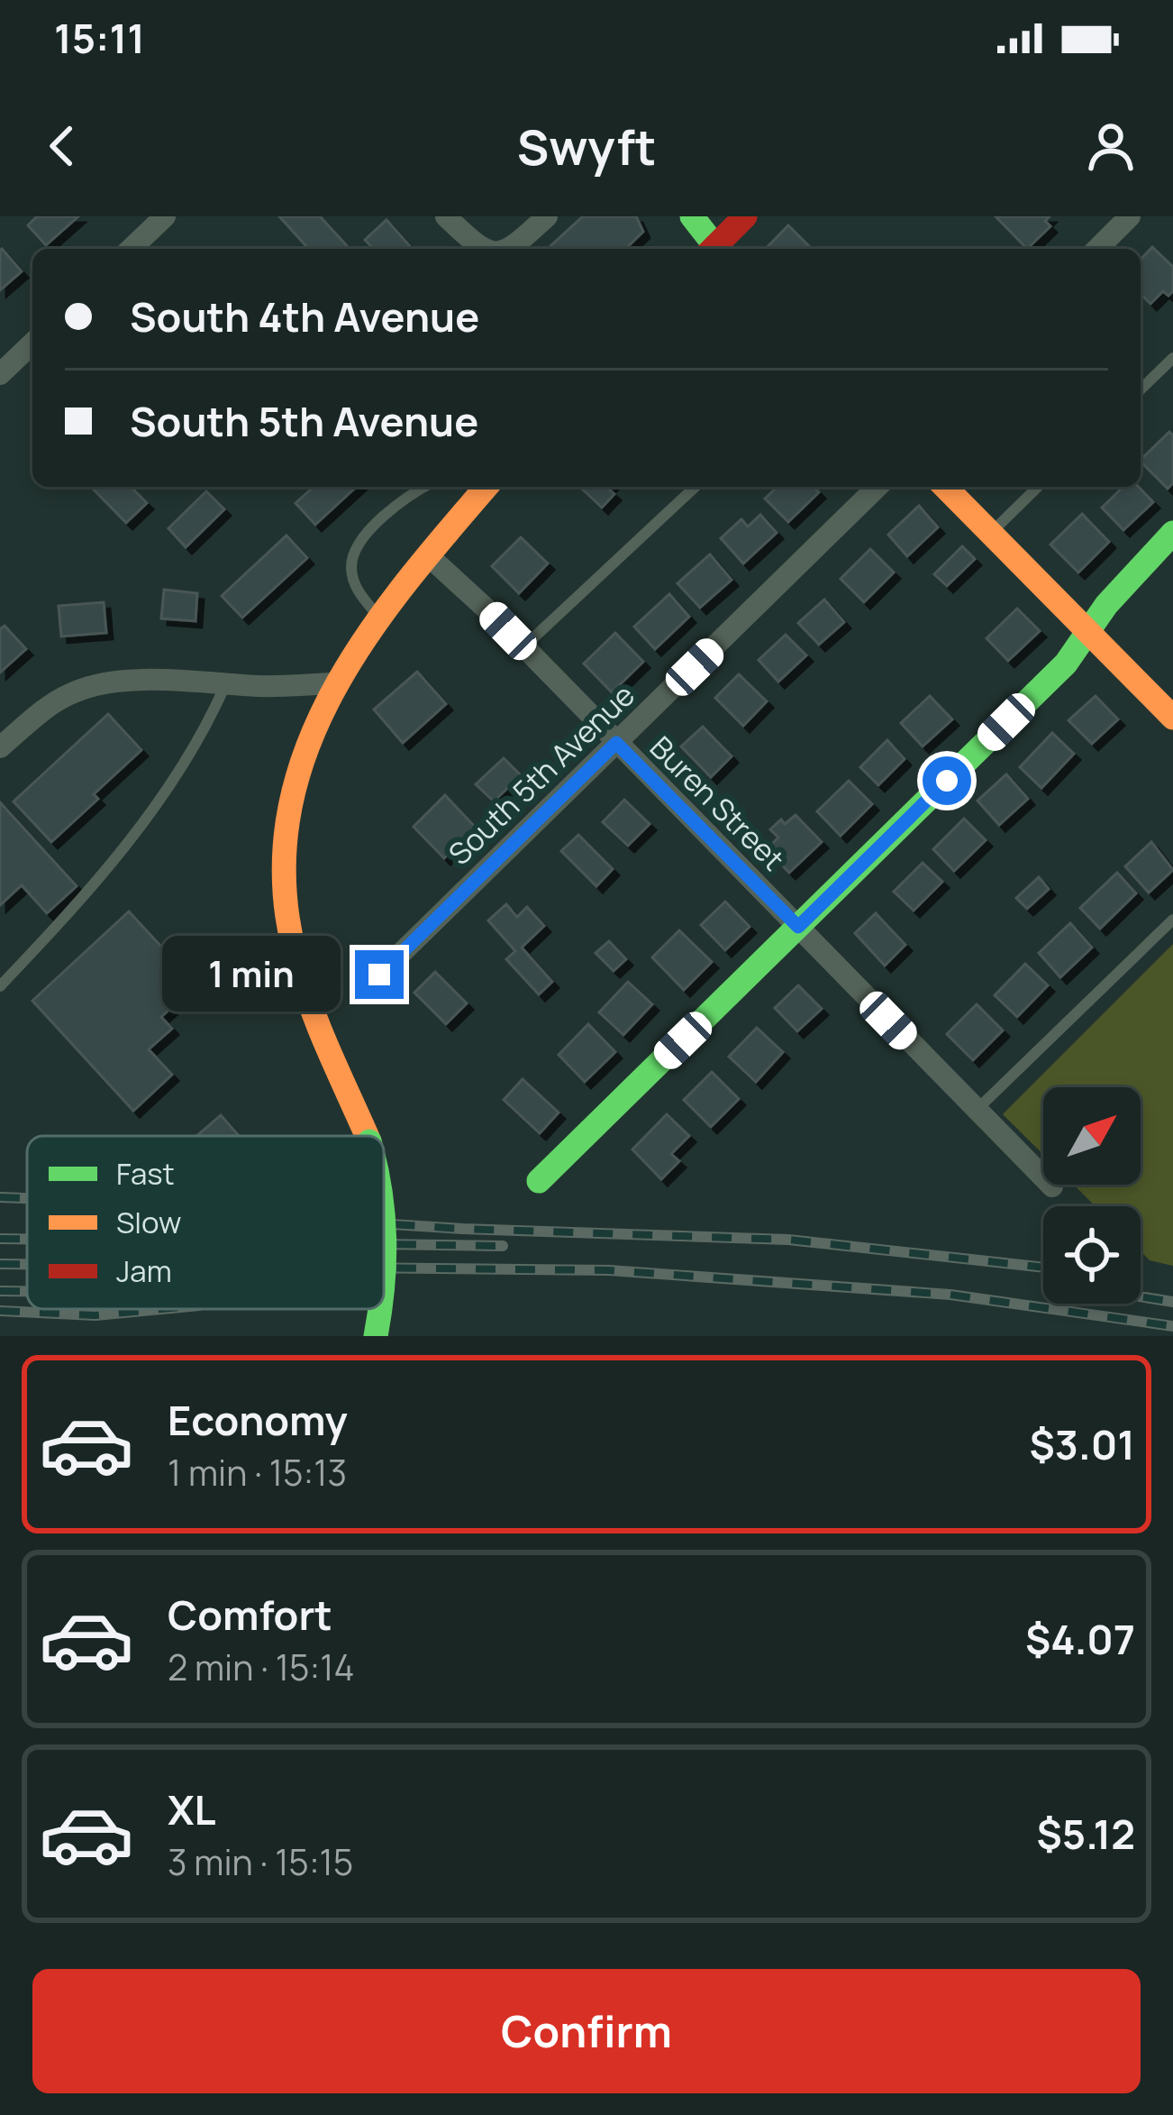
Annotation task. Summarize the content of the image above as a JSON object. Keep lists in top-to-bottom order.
{
  "streets": {
    "street": ["South 5th Avenue", "Buren Street"]
  },
  "crossings": [
    ["South 5th Avenue", "Buren Street"]
  ],
  "legend": ["Fast", "Slow", "Jam"],
  "north": "top right",
  "page": {
    "status": "15:11",
    "header": "Swyft",
    "banner": ["South 4th Avenue", "South 5th Avenue"],
    "bubble": "1 min",
    "list": [
      {
        "name": "Economy",
        "note": "1 min · 15:13",
        "value": "$3.01"
      },
      {
        "name": "Comfort",
        "note": "2 min · 15:14",
        "value": "$4.07"
      },
      {
        "name": "XL",
        "note": "3 min · 15:15",
        "value": "$5.12"
      }
    ],
    "buttons": "Confirm"
  }
}
